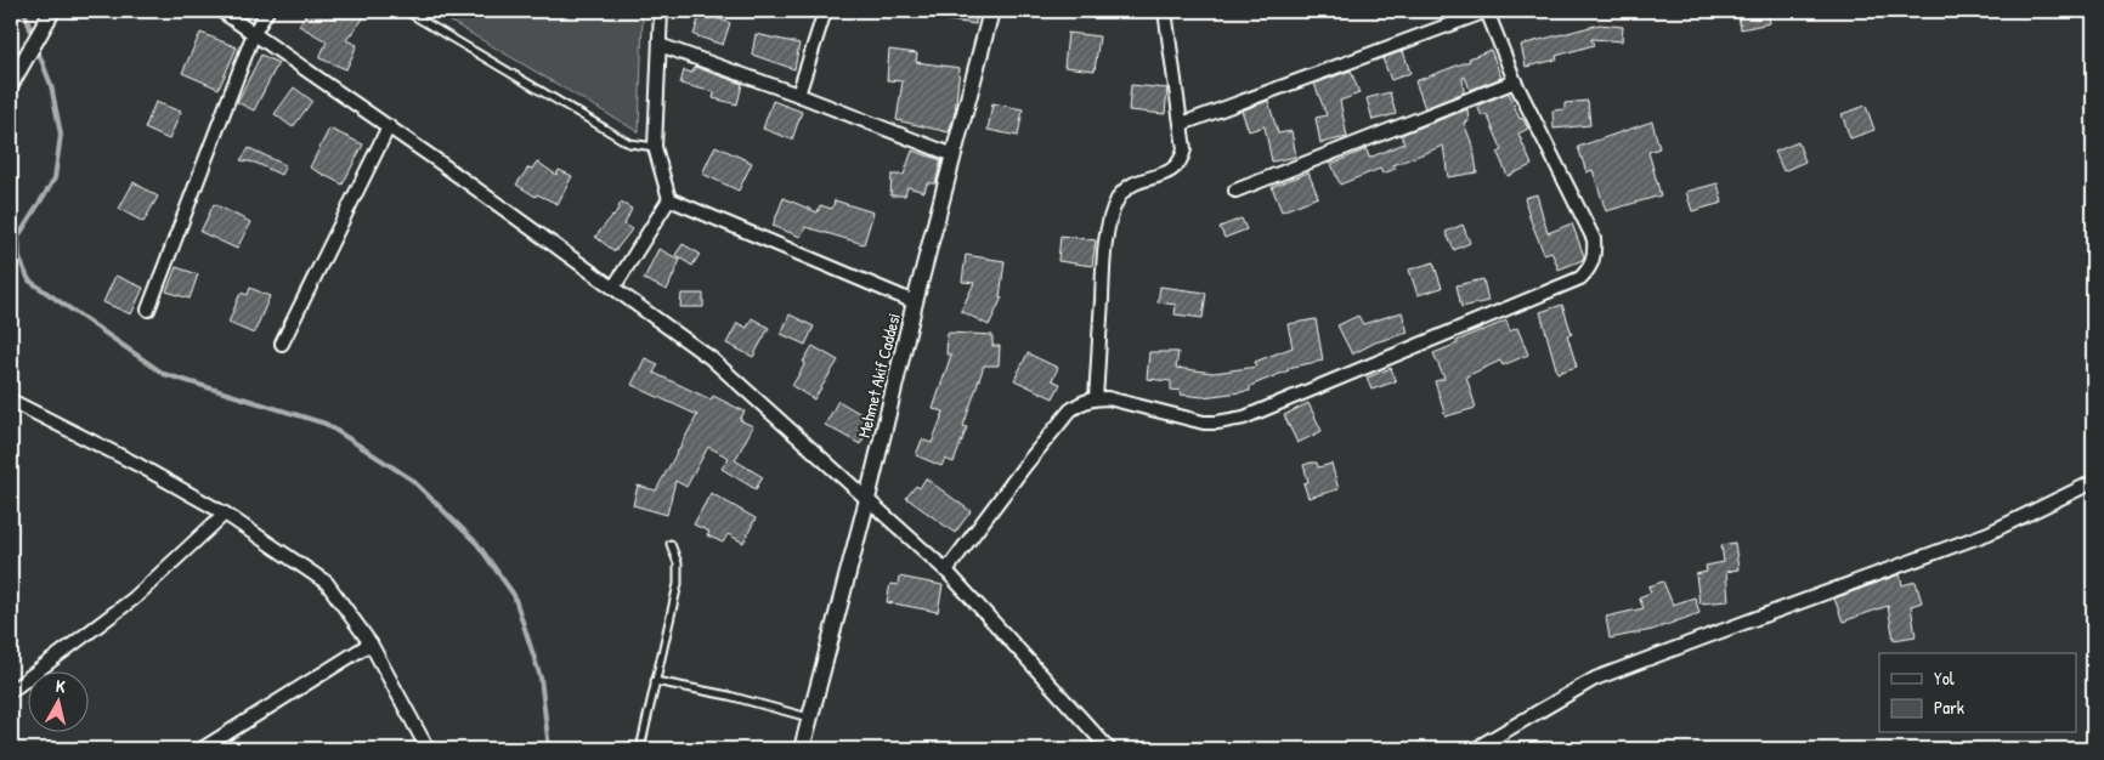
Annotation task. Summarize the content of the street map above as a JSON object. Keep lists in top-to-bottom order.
{
  "streets": {
    "street": ["Mehmet Akif Caddesi"]
  },
  "legend": ["Yol", "Park"],
  "north": "top"
}
